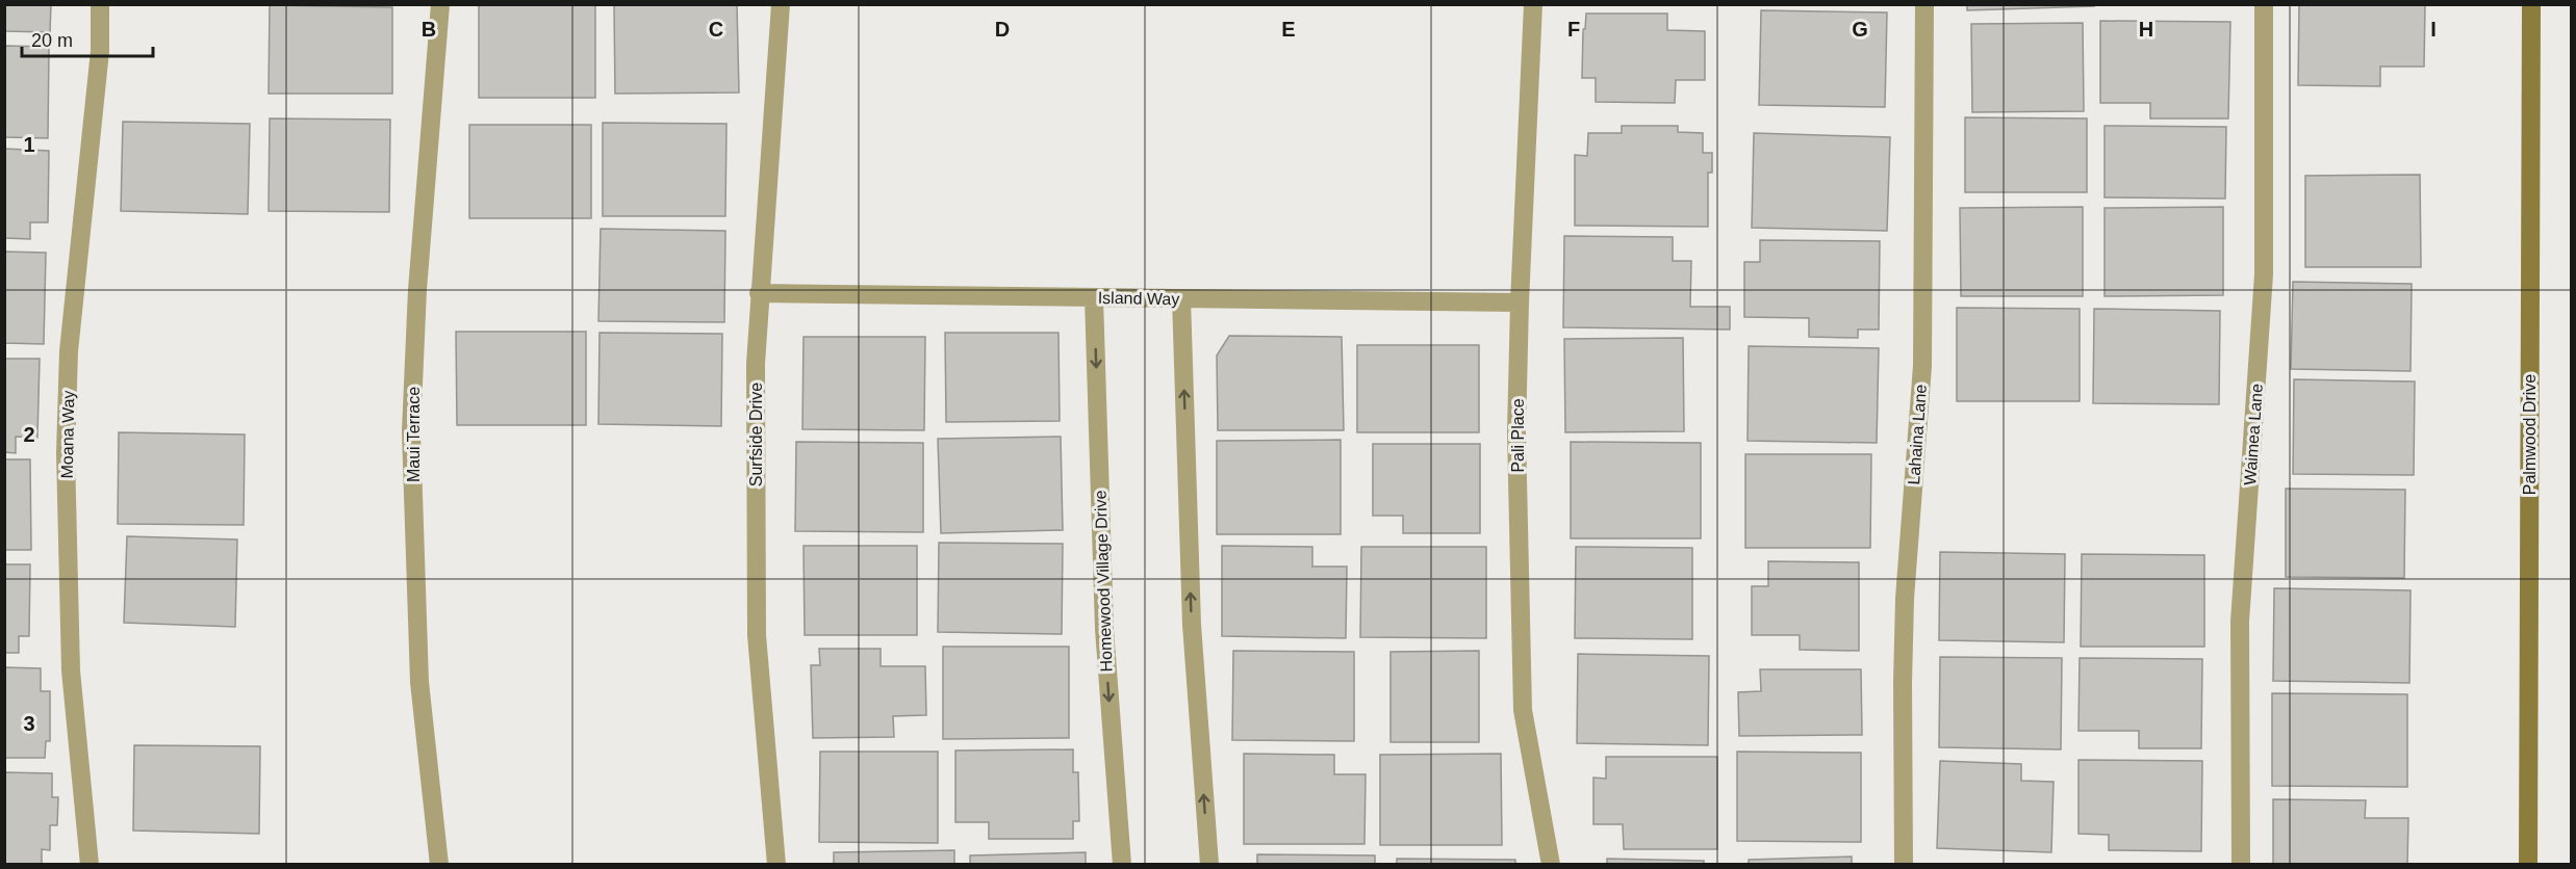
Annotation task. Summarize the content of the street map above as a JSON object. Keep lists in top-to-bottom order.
{
  "streets": {
    "street": [
      "Island Way",
      "Moana Way",
      "Maui Terrace",
      "Surfside Drive",
      "Lahaina Lane",
      "Waimea Lane",
      "Palmwood Drive",
      "Pali Place",
      "Homewood Village Drive"
    ]
  },
  "crossings": [
    ["Island Way", "Surfside Drive"],
    ["Island Way", "Pali Place"],
    ["Island Way", "Homewood Village Drive"]
  ],
  "scale_bar": "20 m",
  "grid": {
    "columns": [
      "B",
      "C",
      "D",
      "E",
      "F",
      "G",
      "H",
      "I"
    ],
    "rows": ["1", "2", "3"]
  }
}
